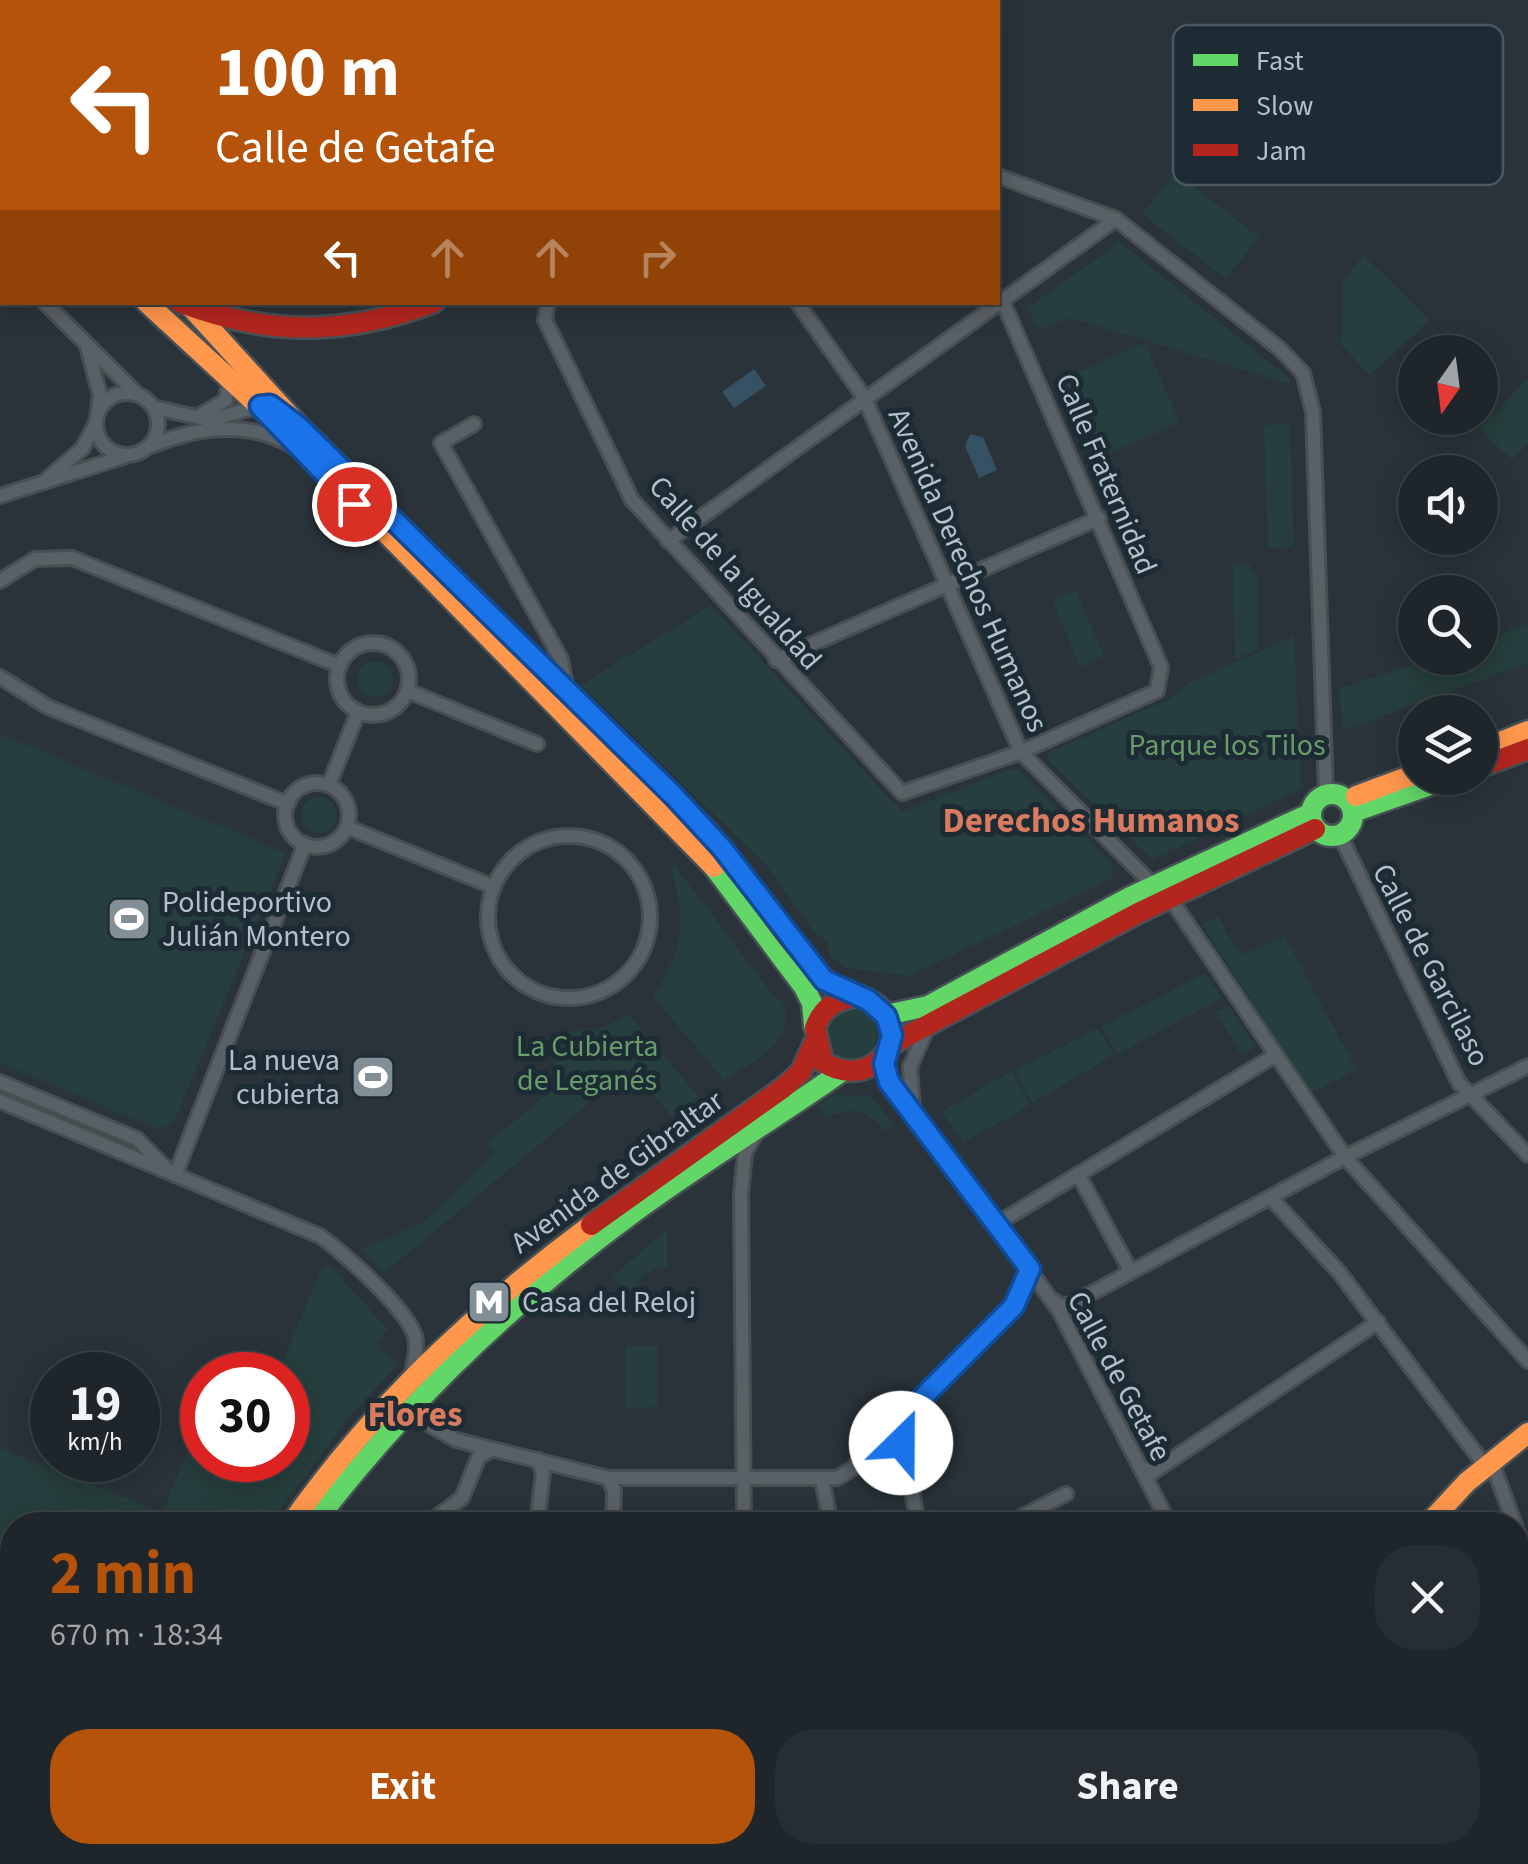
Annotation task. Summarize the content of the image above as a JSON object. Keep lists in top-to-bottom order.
{
  "streets": {
    "main road": ["Avenida de Gibraltar"],
    "street": [
      "Calle Fraternidad",
      "Avenida Derechos Humanos",
      "Calle de la Igualdad",
      "Calle de Garcilaso",
      "Calle de Getafe"
    ]
  },
  "crossings": [
    ["Calle Fraternidad", "Avenida Derechos Humanos"],
    ["Calle Fraternidad", "Calle de la Igualdad"],
    ["Avenida Derechos Humanos", "Calle de la Igualdad"],
    ["Avenida de Gibraltar", "Calle de Getafe"]
  ],
  "districts": ["Derechos Humanos", "Flores"],
  "parks": ["Parque los Tilos", "La Cubierta de Leganés"],
  "places": {
    "sports": ["Polideportivo Julián Montero", "La nueva cubierta"],
    "metro station": ["Casa del Reloj"]
  },
  "legend": ["Fast", "Slow", "Jam"],
  "north": "bottom",
  "page": {
    "turn": ["100 m", "Calle de Getafe"],
    "speed": "19 km/h",
    "limit": "30",
    "heading": ["2 min", "670 m · 18:34"],
    "buttons": ["Exit", "Share"]
  }
}
